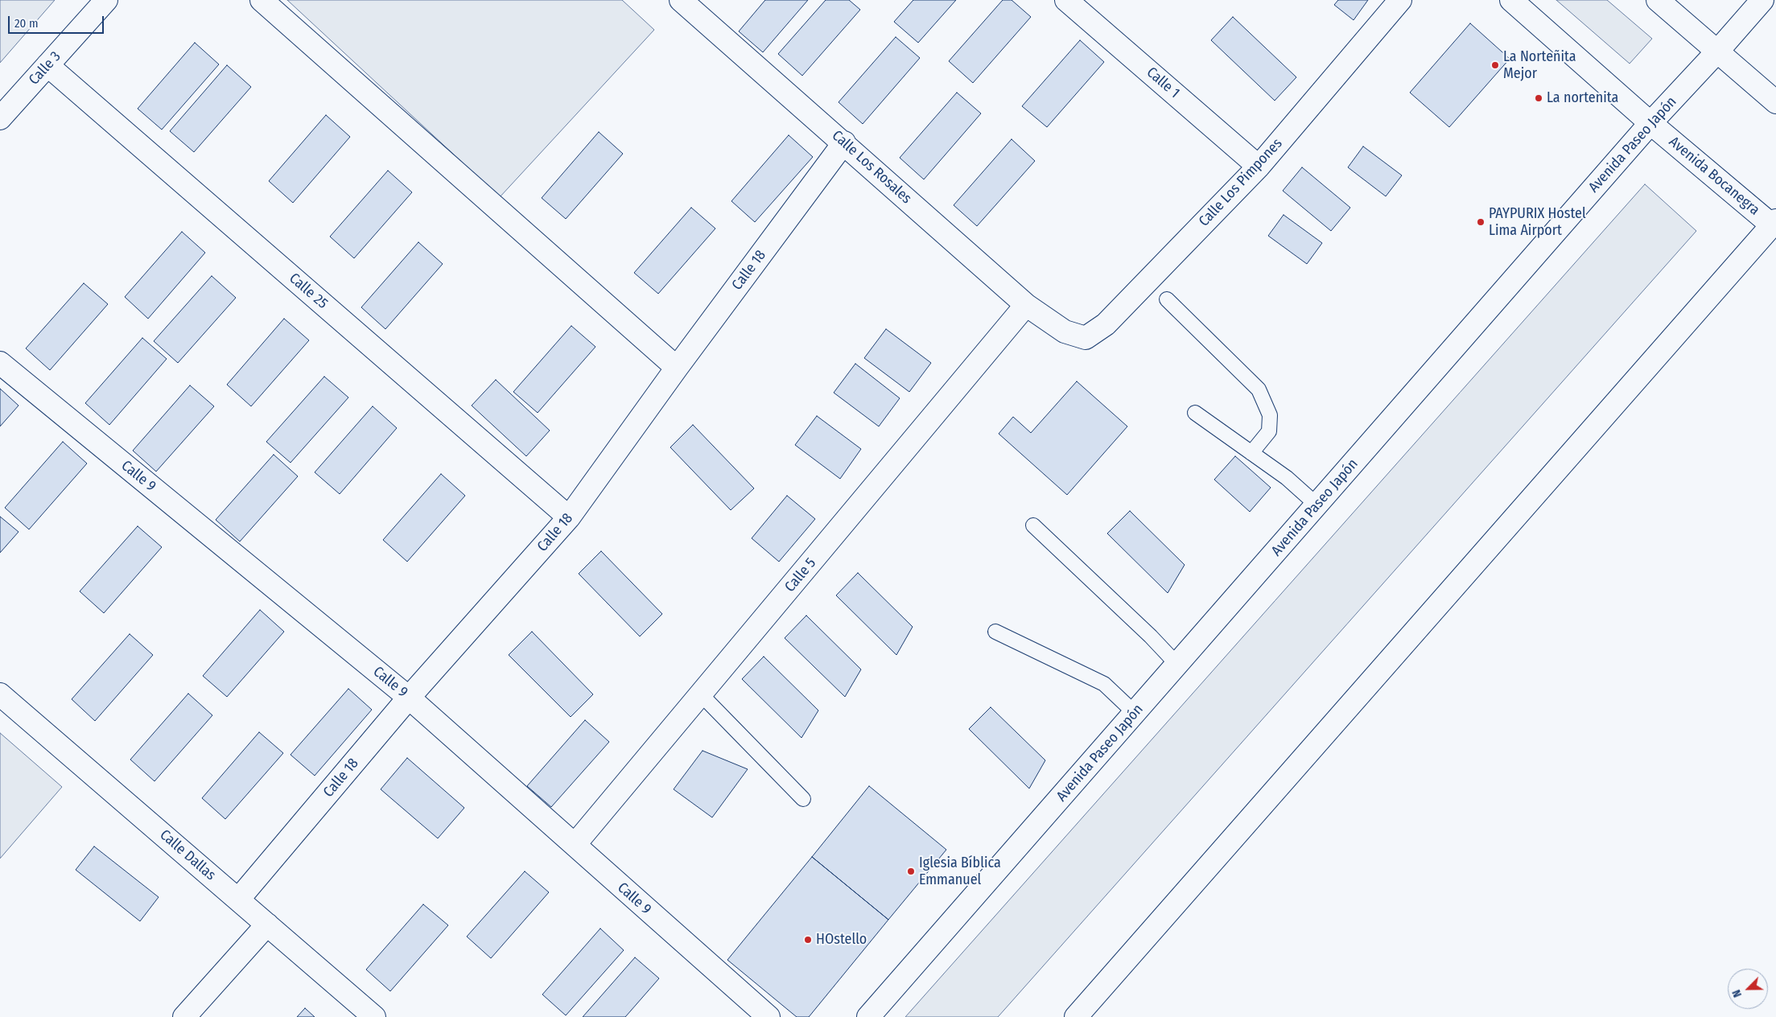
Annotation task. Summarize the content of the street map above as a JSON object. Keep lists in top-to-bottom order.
{
  "streets": {
    "street": [
      "Calle 3",
      "Calle 1",
      "Avenida Paseo Japón",
      "Calle Los Rosales",
      "Avenida Bocanegra",
      "Calle Los Pimpones",
      "Calle 18",
      "Calle 25",
      "Calle 9",
      "Calle 5",
      "Calle Dallas"
    ]
  },
  "crossings": [
    ["Calle 3", "Calle 25"],
    ["Calle 1", "Calle Los Pimpones"],
    ["Avenida Paseo Japón", "Avenida Bocanegra"],
    ["Calle Los Rosales", "Calle Los Pimpones"],
    ["Calle Los Rosales", "Calle 18"],
    ["Calle Los Rosales", "Calle 5"],
    ["Calle 18", "Calle 25"],
    ["Calle 18", "Calle 9"],
    ["Calle 18", "Calle Dallas"],
    ["Calle 9", "Calle 5"]
  ],
  "places": [
    "La Norteñita Mejor",
    "La nortenita",
    "PAYPURIX Hostel Lima Airport",
    "Iglesia Bíblica Emmanuel",
    "HOstello"
  ],
  "scale_bar": "20 m",
  "north": "bottom left"
}
